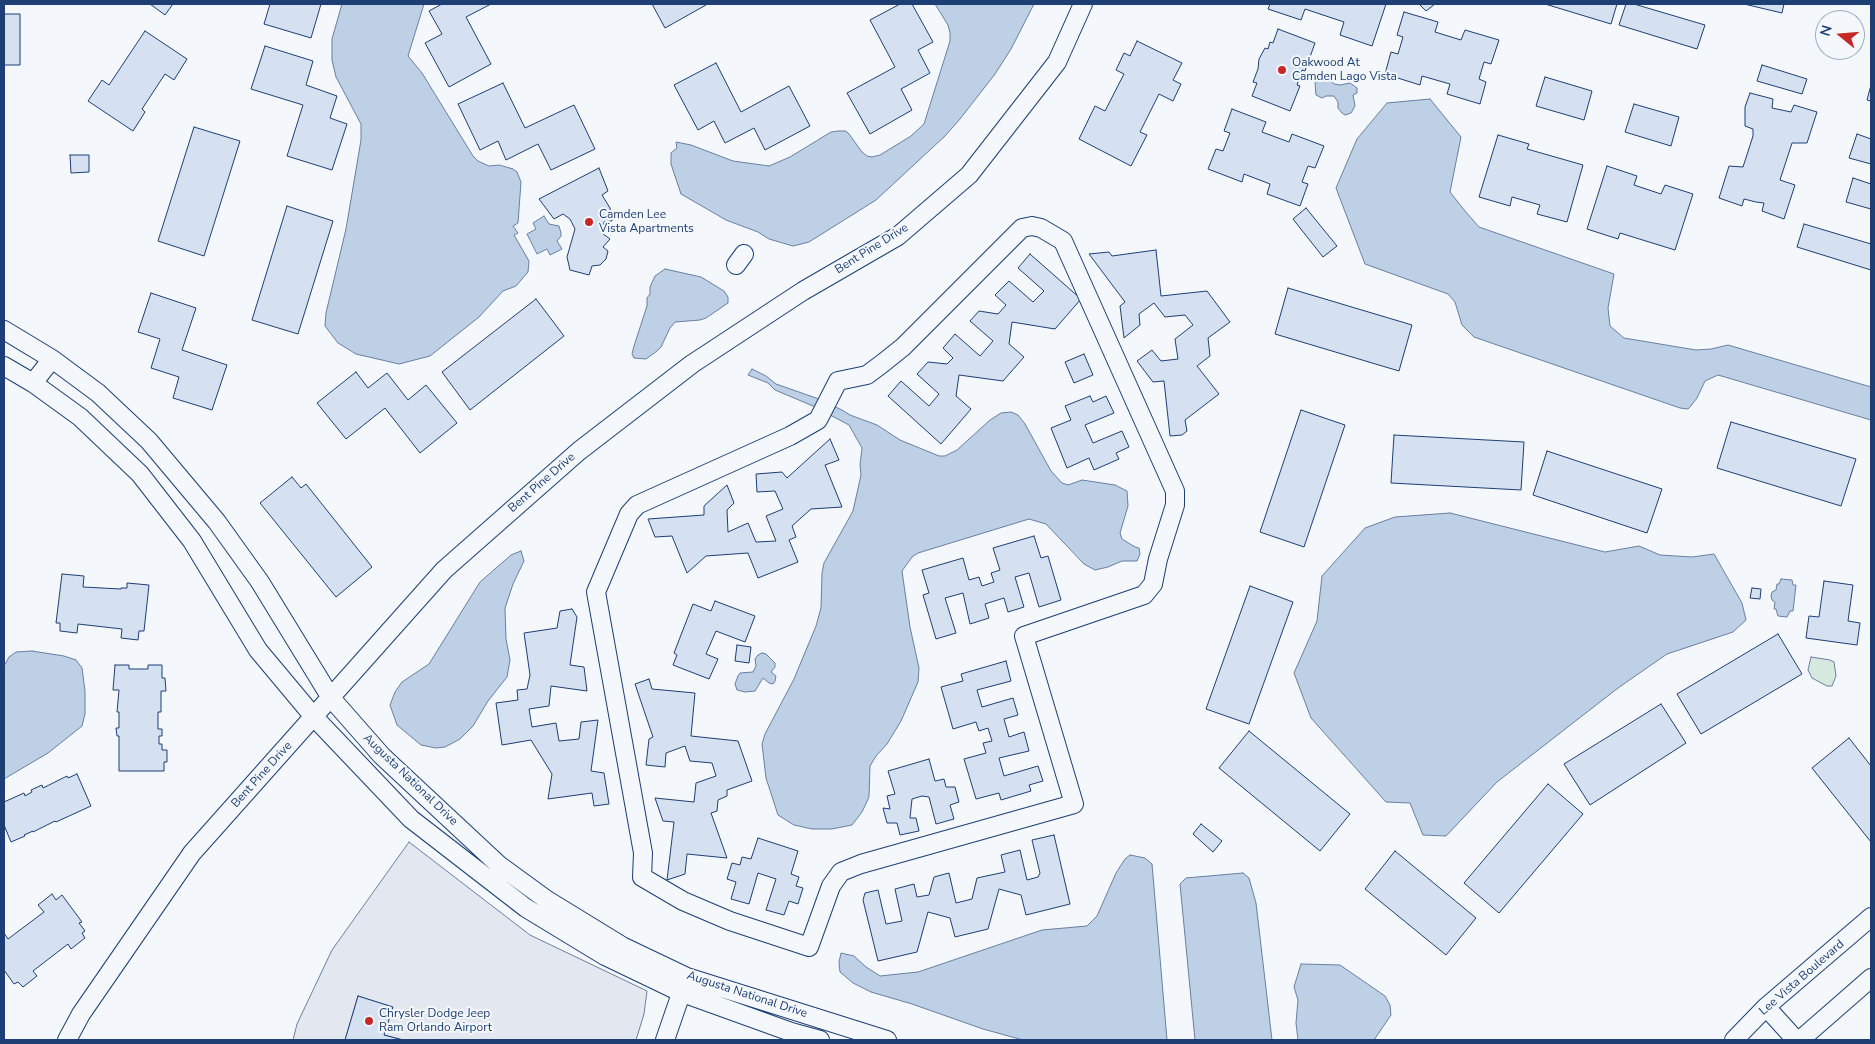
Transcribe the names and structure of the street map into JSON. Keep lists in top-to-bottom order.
{
  "streets": {
    "street": ["Bent Pine Drive", "Augusta National Drive", "Lee Vista Boulevard"]
  },
  "crossings": [
    ["Bent Pine Drive", "Augusta National Drive"]
  ],
  "places": ["Oakwood At Camden Lago Vista", "Camden Lee Vista Apartments", "Chrysler Dodge Jeep Ram Orlando Airport"],
  "north": "left"
}
